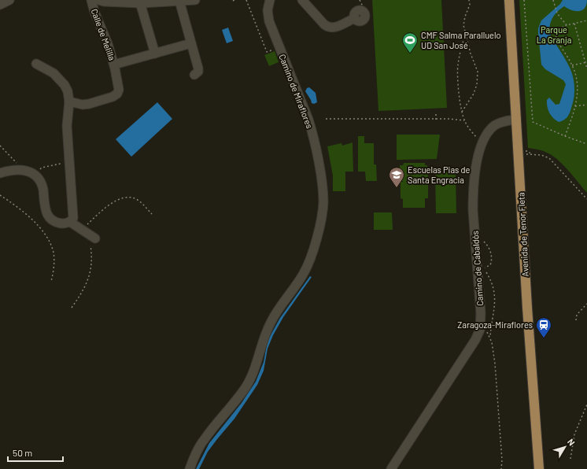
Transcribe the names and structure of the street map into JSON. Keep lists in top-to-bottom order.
{
  "streets": {
    "main road": ["Avenida de Tenor Fleta"],
    "street": ["Calle de Melilla", "Camino de Miraflores", "Camino de Cabaldós"]
  },
  "crossings": [
    ["Avenida de Tenor Fleta", "Camino de Cabaldós"]
  ],
  "parks": ["Parque La Granja"],
  "places": {
    "sports": ["CMF Salma Paralluelo UD San José"],
    "school or university": ["Escuelas Pias de Santa Engracia"],
    "station": ["Zaragoza-Miraflores"]
  },
  "scale_bar": "50 m",
  "north": "top right"
}
